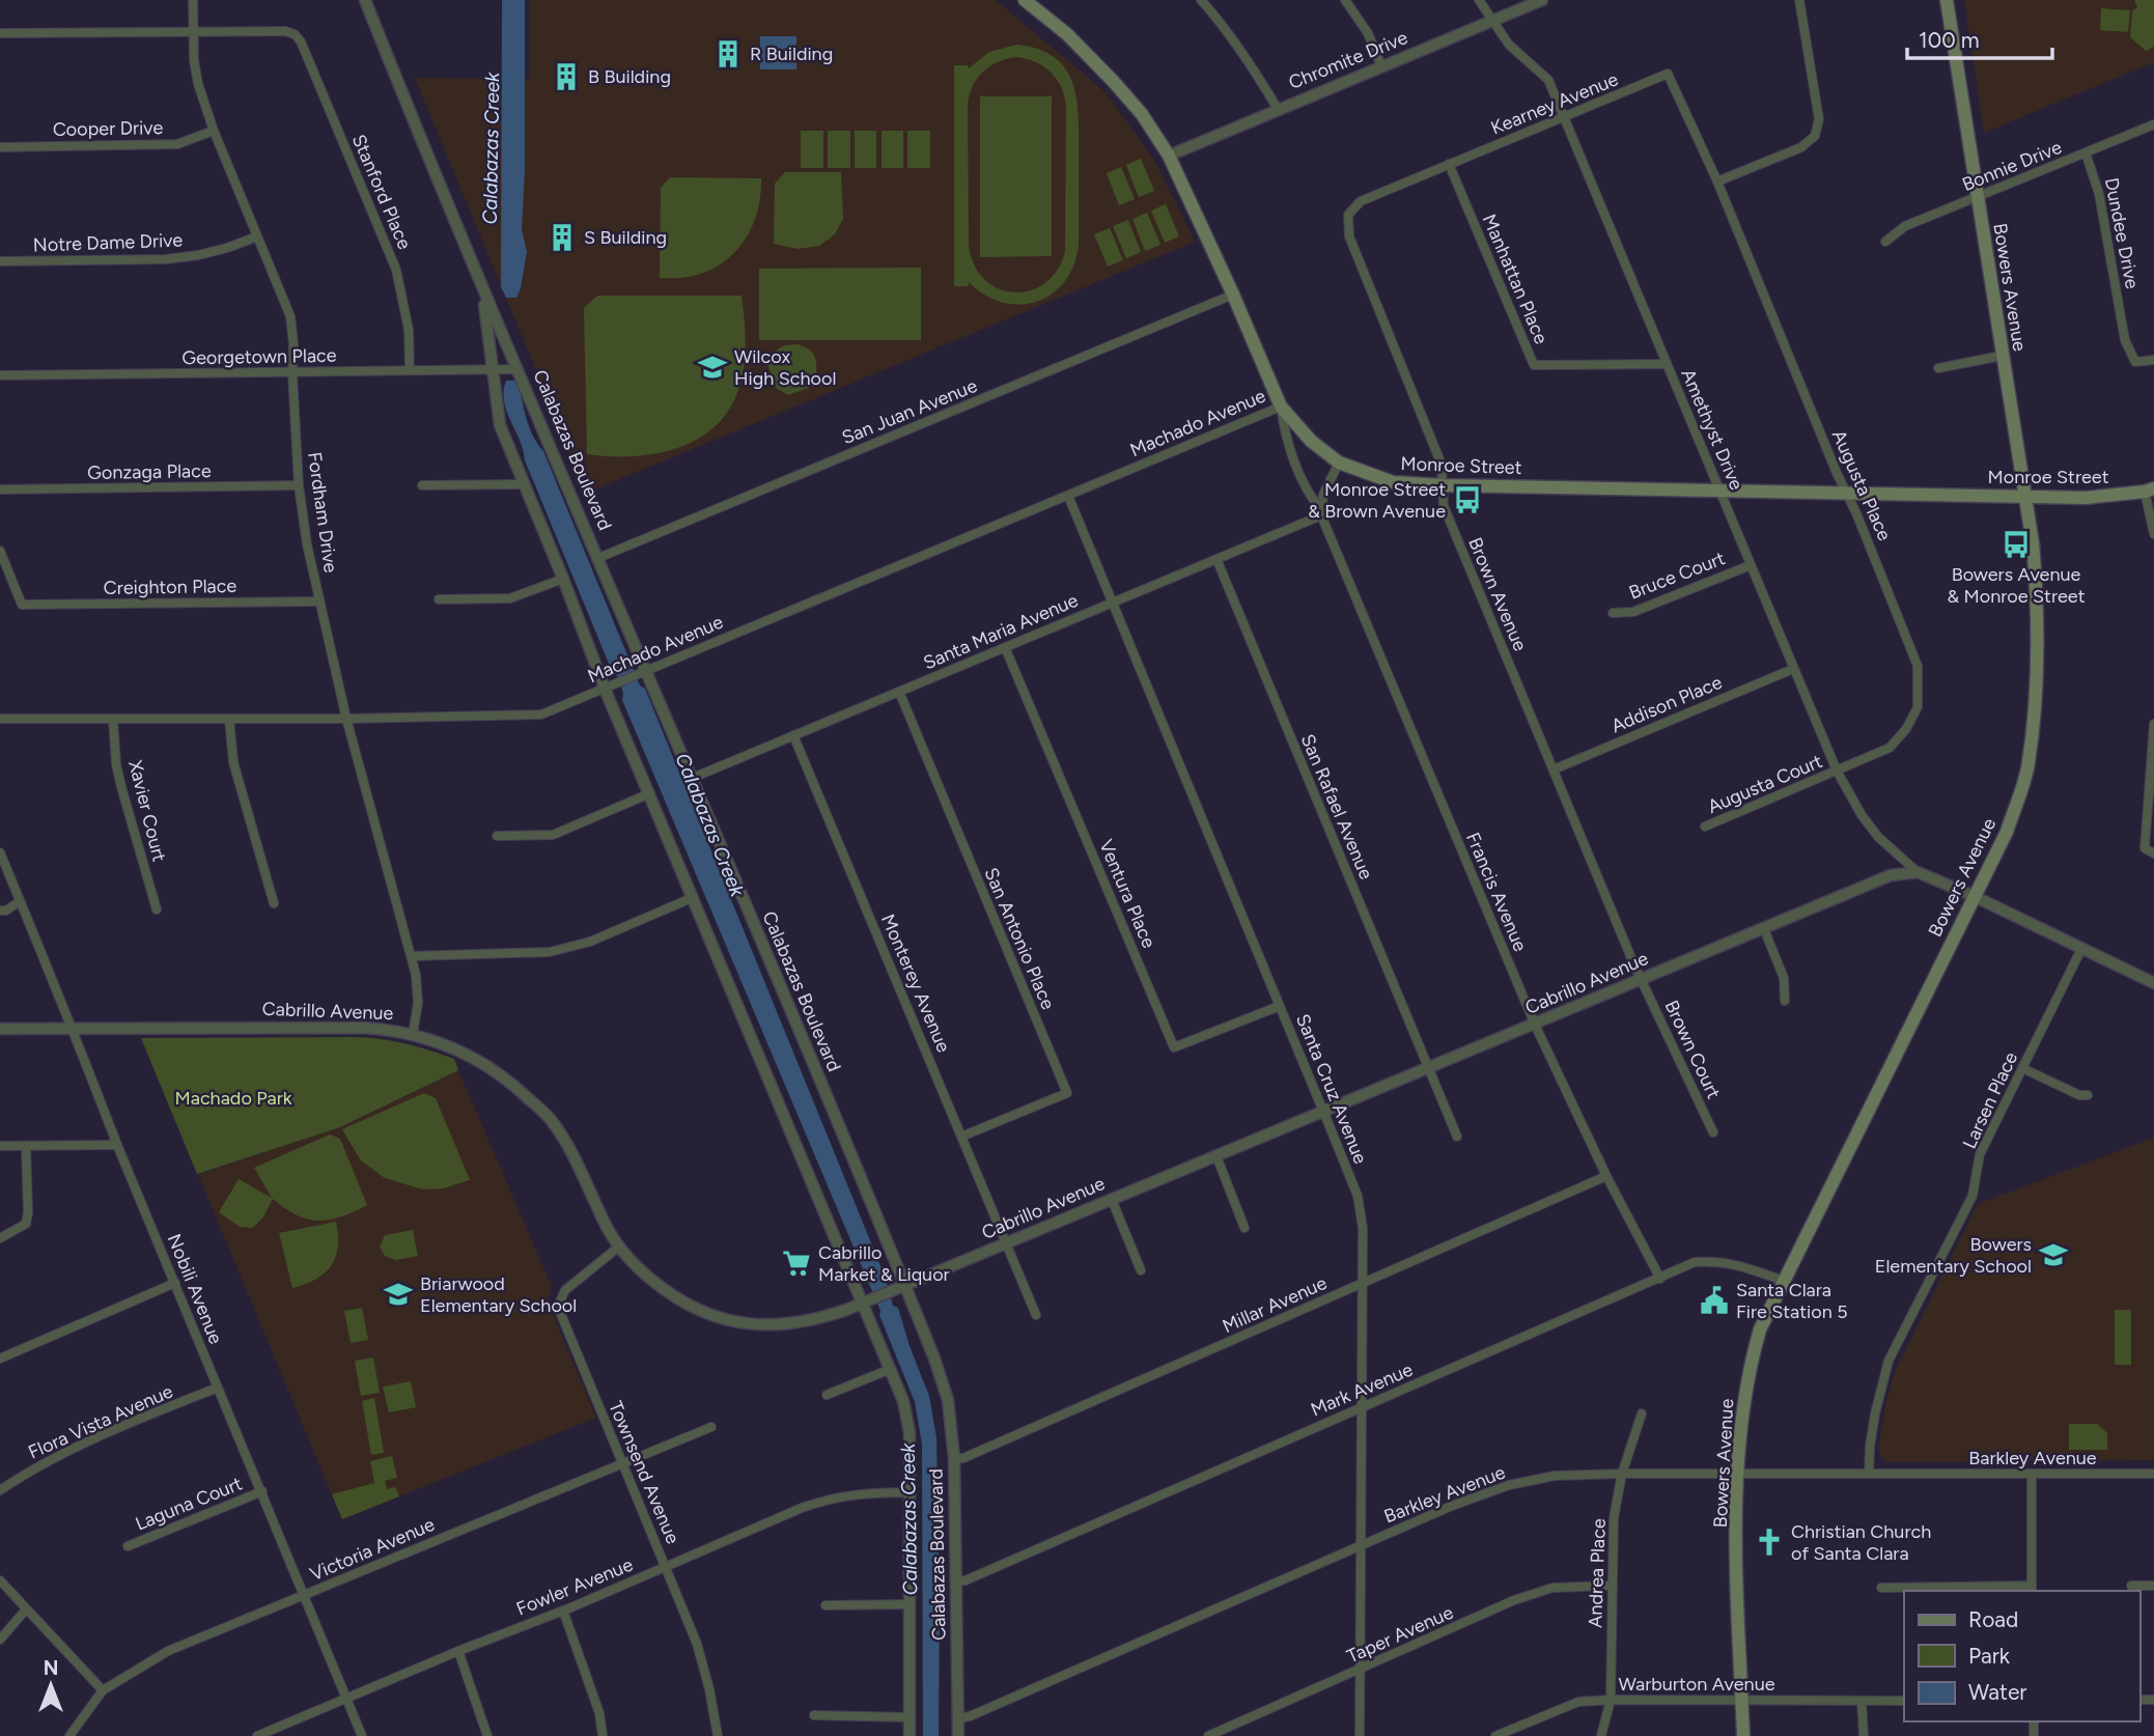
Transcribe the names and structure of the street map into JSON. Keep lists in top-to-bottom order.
{
  "streets": {
    "main road": ["Bowers Avenue", "Monroe Street"],
    "street": [
      "Chromite Drive",
      "Kearney Avenue",
      "Cooper Drive",
      "Bonnie Drive",
      "Stanford Place",
      "Dundee Drive",
      "Notre Dame Drive",
      "Manhattan Place",
      "Georgetown Place",
      "San Juan Avenue",
      "Machado Avenue",
      "Amethyst Drive",
      "Calabazas Boulevard",
      "Gonzaga Place",
      "Augusta Place",
      "Fordham Drive",
      "Bruce Court",
      "Creighton Place",
      "Brown Avenue",
      "Santa Maria Avenue",
      "Addison Place",
      "Augusta Court",
      "San Rafael Avenue",
      "Xavier Court",
      "Francis Avenue",
      "Ventura Place",
      "San Antonio Place",
      "Monterey Avenue",
      "Cabrillo Avenue",
      "Brown Court",
      "Santa Cruz Avenue",
      "Larsen Place",
      "Nobili Avenue",
      "Millar Avenue",
      "Mark Avenue",
      "Flora Vista Avenue",
      "Barkley Avenue",
      "Townsend Avenue",
      "Laguna Court",
      "Victoria Avenue",
      "Andrea Place",
      "Fowler Avenue",
      "Taper Avenue",
      "Warburton Avenue"
    ]
  },
  "crossings": [
    ["Chromite Drive", "Amethyst Drive"],
    ["Chromite Drive", "Monroe Street"],
    ["Kearney Avenue", "Manhattan Place"],
    ["Kearney Avenue", "Amethyst Drive"],
    ["Kearney Avenue", "Augusta Place"],
    ["Kearney Avenue", "Brown Avenue"],
    ["Cooper Drive", "Fordham Drive"],
    ["Bonnie Drive", "Dundee Drive"],
    ["Bonnie Drive", "Bowers Avenue"],
    ["Stanford Place", "Georgetown Place"],
    ["Stanford Place", "Fordham Drive"],
    ["Notre Dame Drive", "Fordham Drive"],
    ["Manhattan Place", "Amethyst Drive"],
    ["Bowers Avenue", "Monroe Street"],
    ["Bowers Avenue", "Mark Avenue"],
    ["Bowers Avenue", "Barkley Avenue"],
    ["Bowers Avenue", "Warburton Avenue"],
    ["Georgetown Place", "Calabazas Boulevard"],
    ["Georgetown Place", "Fordham Drive"],
    ["San Juan Avenue", "Calabazas Boulevard"],
    ["San Juan Avenue", "Monroe Street"],
    ["Machado Avenue", "Calabazas Boulevard"],
    ["Machado Avenue", "Monroe Street"],
    ["Machado Avenue", "Fordham Drive"],
    ["Machado Avenue", "Xavier Court"],
    ["Machado Avenue", "Francis Avenue"],
    ["Machado Avenue", "Santa Cruz Avenue"],
    ["Amethyst Drive", "Monroe Street"],
    ["Amethyst Drive", "Augusta Place"],
    ["Amethyst Drive", "Bruce Court"],
    ["Amethyst Drive", "Addison Place"],
    ["Amethyst Drive", "Augusta Court"],
    ["Amethyst Drive", "Cabrillo Avenue"],
    ["Calabazas Boulevard", "Santa Maria Avenue"],
    ["Calabazas Boulevard", "Cabrillo Avenue"],
    ["Calabazas Boulevard", "Millar Avenue"],
    ["Calabazas Boulevard", "Mark Avenue"],
    ["Calabazas Boulevard", "Barkley Avenue"],
    ["Calabazas Boulevard", "Fowler Avenue"],
    ["Monroe Street", "Augusta Place"],
    ["Monroe Street", "Brown Avenue"],
    ["Monroe Street", "Francis Avenue"],
    ["Gonzaga Place", "Fordham Drive"],
    ["Augusta Place", "Augusta Court"],
    ["Fordham Drive", "Creighton Place"],
    ["Fordham Drive", "Cabrillo Avenue"],
    ["Brown Avenue", "Addison Place"],
    ["Brown Avenue", "Cabrillo Avenue"],
    ["Brown Avenue", "Brown Court"],
    ["Santa Maria Avenue", "San Rafael Avenue"],
    ["Santa Maria Avenue", "Francis Avenue"],
    ["Santa Maria Avenue", "Ventura Place"],
    ["Santa Maria Avenue", "San Antonio Place"],
    ["Santa Maria Avenue", "Monterey Avenue"],
    ["Santa Maria Avenue", "Santa Cruz Avenue"],
    ["San Rafael Avenue", "Cabrillo Avenue"],
    ["Francis Avenue", "Cabrillo Avenue"],
    ["Francis Avenue", "Millar Avenue"],
    ["Francis Avenue", "Mark Avenue"],
    ["Ventura Place", "Santa Cruz Avenue"],
    ["San Antonio Place", "Monterey Avenue"],
    ["Monterey Avenue", "Cabrillo Avenue"],
    ["Cabrillo Avenue", "Brown Court"],
    ["Cabrillo Avenue", "Santa Cruz Avenue"],
    ["Cabrillo Avenue", "Nobili Avenue"],
    ["Cabrillo Avenue", "Townsend Avenue"],
    ["Santa Cruz Avenue", "Millar Avenue"],
    ["Santa Cruz Avenue", "Mark Avenue"],
    ["Santa Cruz Avenue", "Barkley Avenue"],
    ["Santa Cruz Avenue", "Taper Avenue"],
    ["Larsen Place", "Barkley Avenue"],
    ["Nobili Avenue", "Flora Vista Avenue"],
    ["Nobili Avenue", "Laguna Court"],
    ["Nobili Avenue", "Victoria Avenue"],
    ["Nobili Avenue", "Fowler Avenue"],
    ["Barkley Avenue", "Andrea Place"],
    ["Townsend Avenue", "Victoria Avenue"],
    ["Townsend Avenue", "Fowler Avenue"],
    ["Andrea Place", "Taper Avenue"],
    ["Andrea Place", "Warburton Avenue"]
  ],
  "water": ["Calabazas Creek"],
  "parks": ["Machado Park"],
  "places": {
    "building": ["R Building", "B Building", "S Building"],
    "school or university": ["Wilcox High School", "Bowers Elementary School", "Briarwood Elementary School"],
    "bus stop": ["Monroe Street & Brown Avenue", "Bowers Avenue & Monroe Street"],
    "supermarket": ["Cabrillo Market & Liquor"],
    "public building": ["Santa Clara Fire Station 5"],
    "church": ["Christian Church of Santa Clara"]
  },
  "legend": ["Road", "Park", "Water"],
  "scale_bar": "100 m",
  "north": "top"
}
